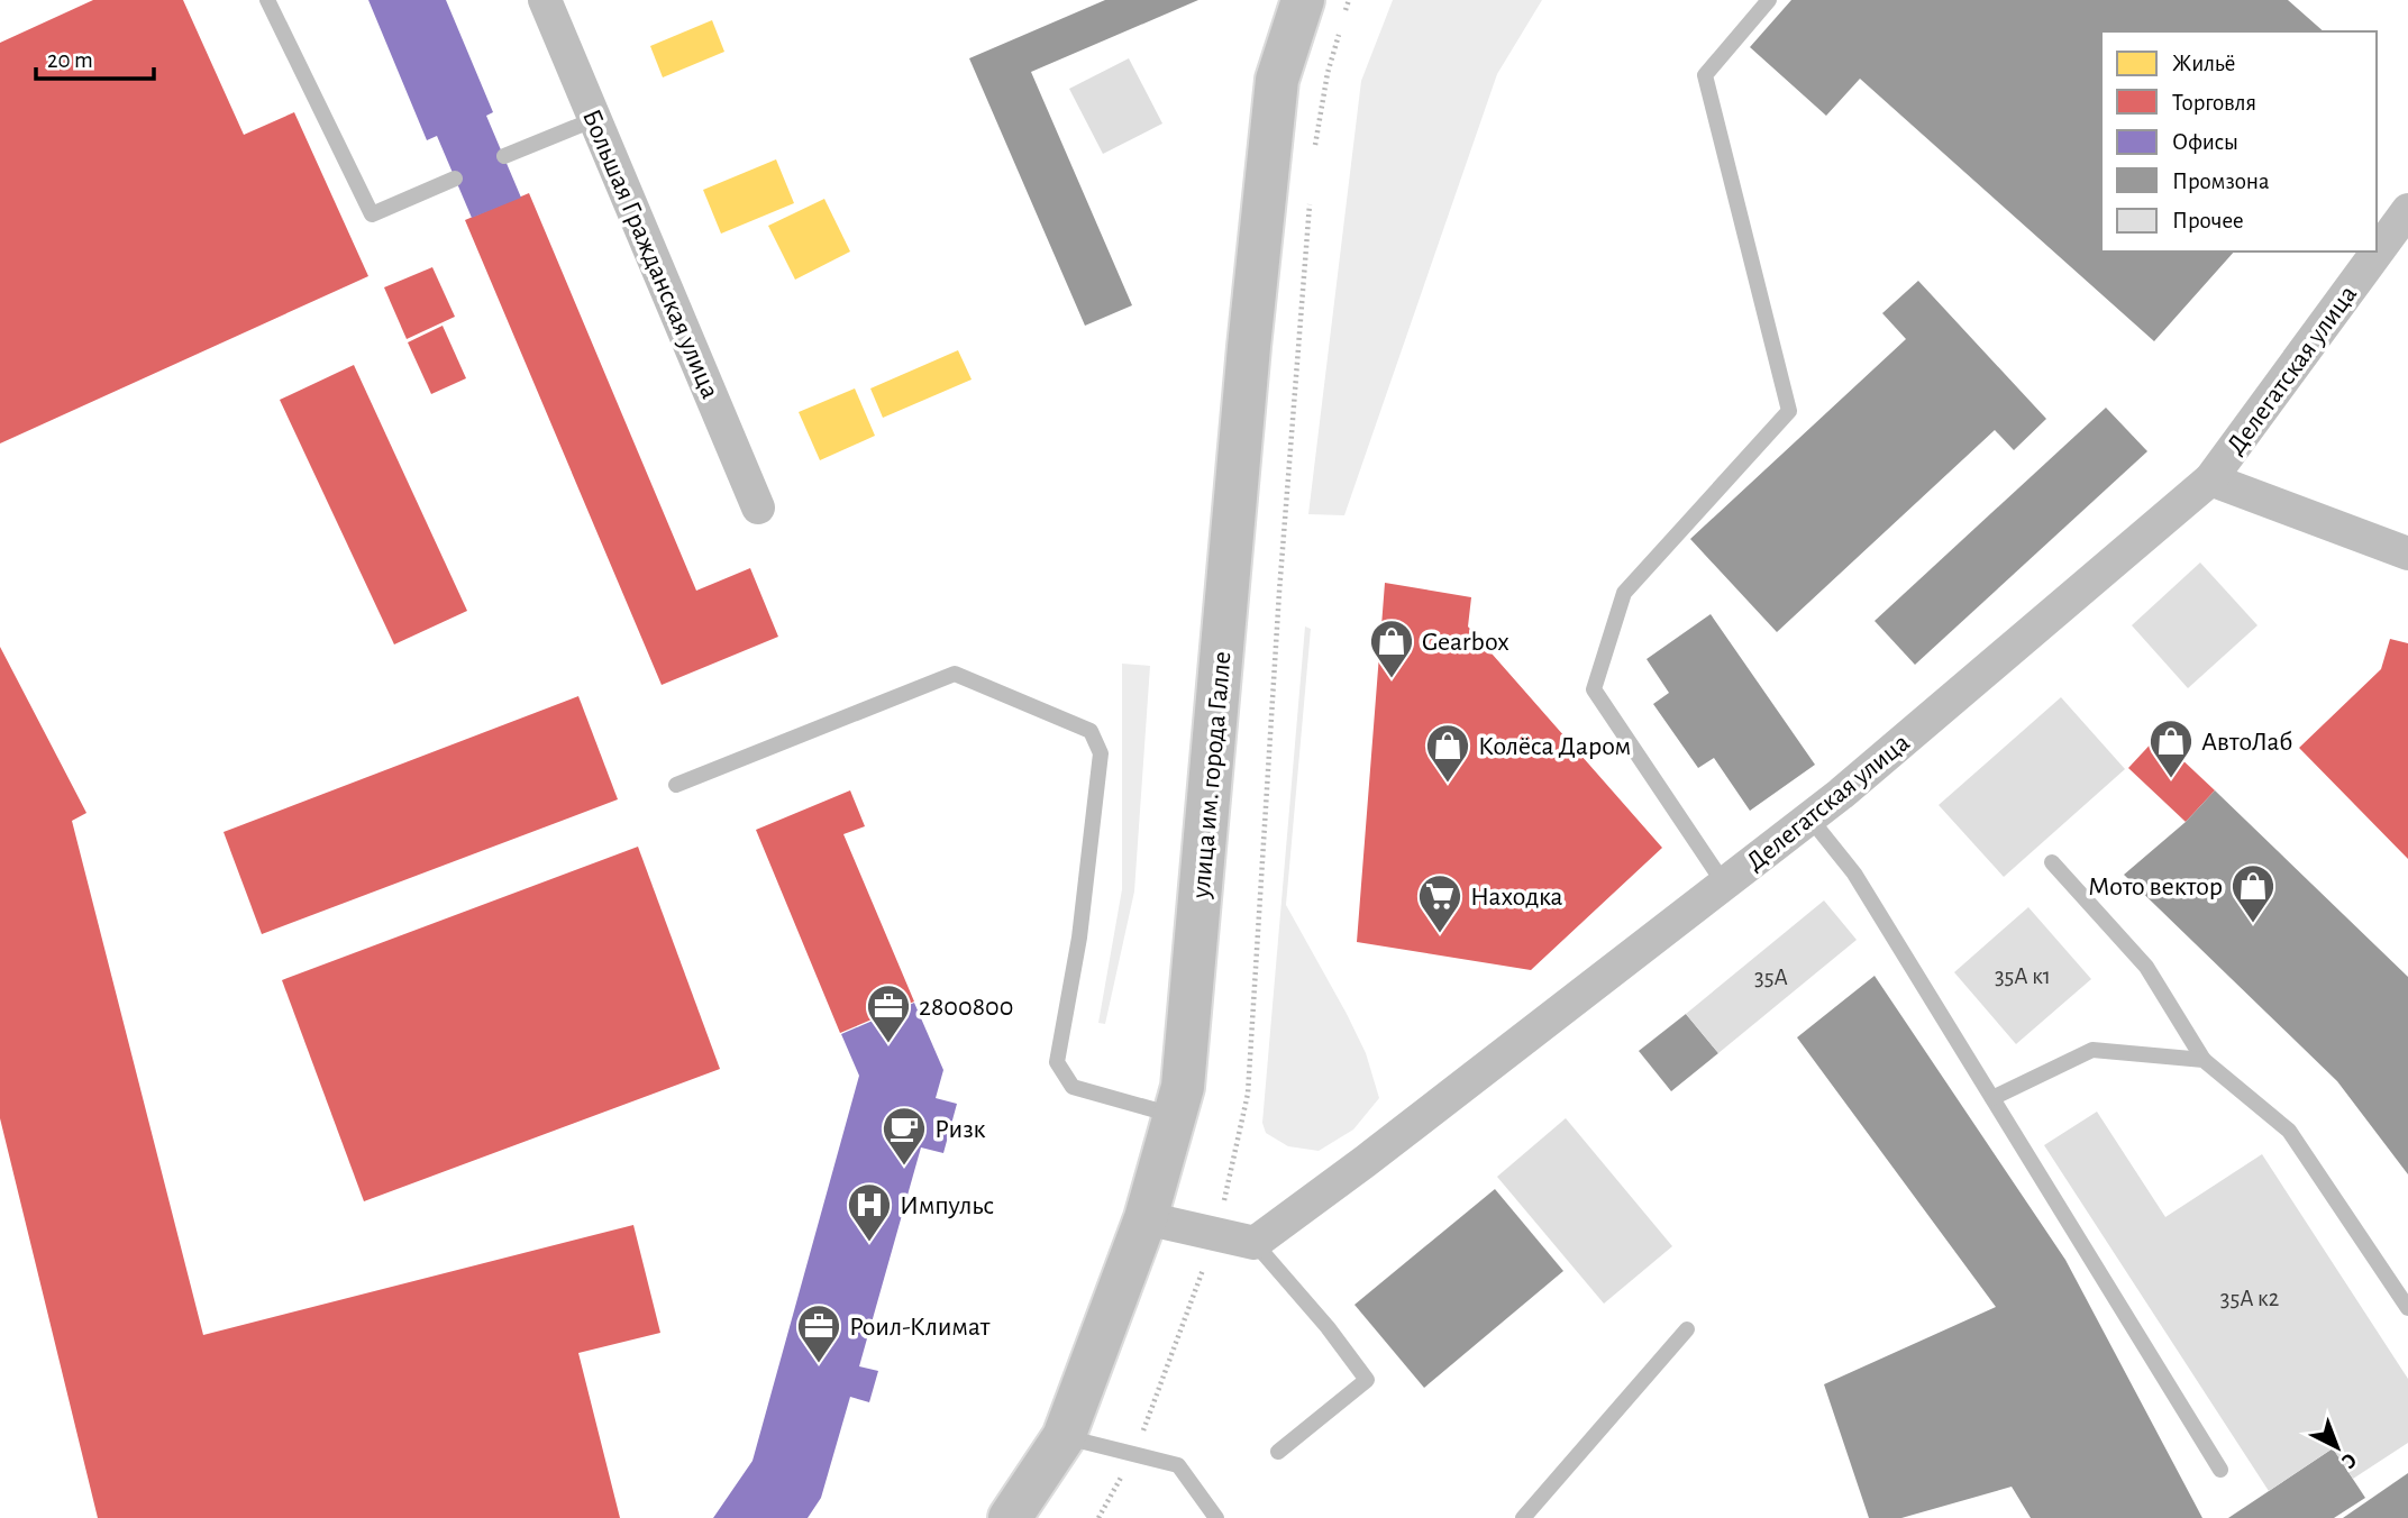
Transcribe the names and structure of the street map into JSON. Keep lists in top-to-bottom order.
{
  "streets": {
    "main road": ["улица им. города Галле"],
    "street": ["Большая Гражданская улица", "Делегатская улица"]
  },
  "places": {
    "shop": [
      "Gearbox",
      "АвтоЛаб",
      "Колёса Даром",
      "Мото вектор"
    ],
    "supermarket": ["Находка"],
    "office": ["2800800", "Роил-Климат"],
    "cafe": ["Ризк"],
    "hospital": ["Импульс"]
  },
  "house_numbers": ["35А к1", "35А", "35А к2"],
  "legend": [
    "Жильё",
    "Торговля",
    "Офисы",
    "Промзона",
    "Прочее"
  ],
  "scale_bar": "20 m",
  "north": "bottom right"
}
